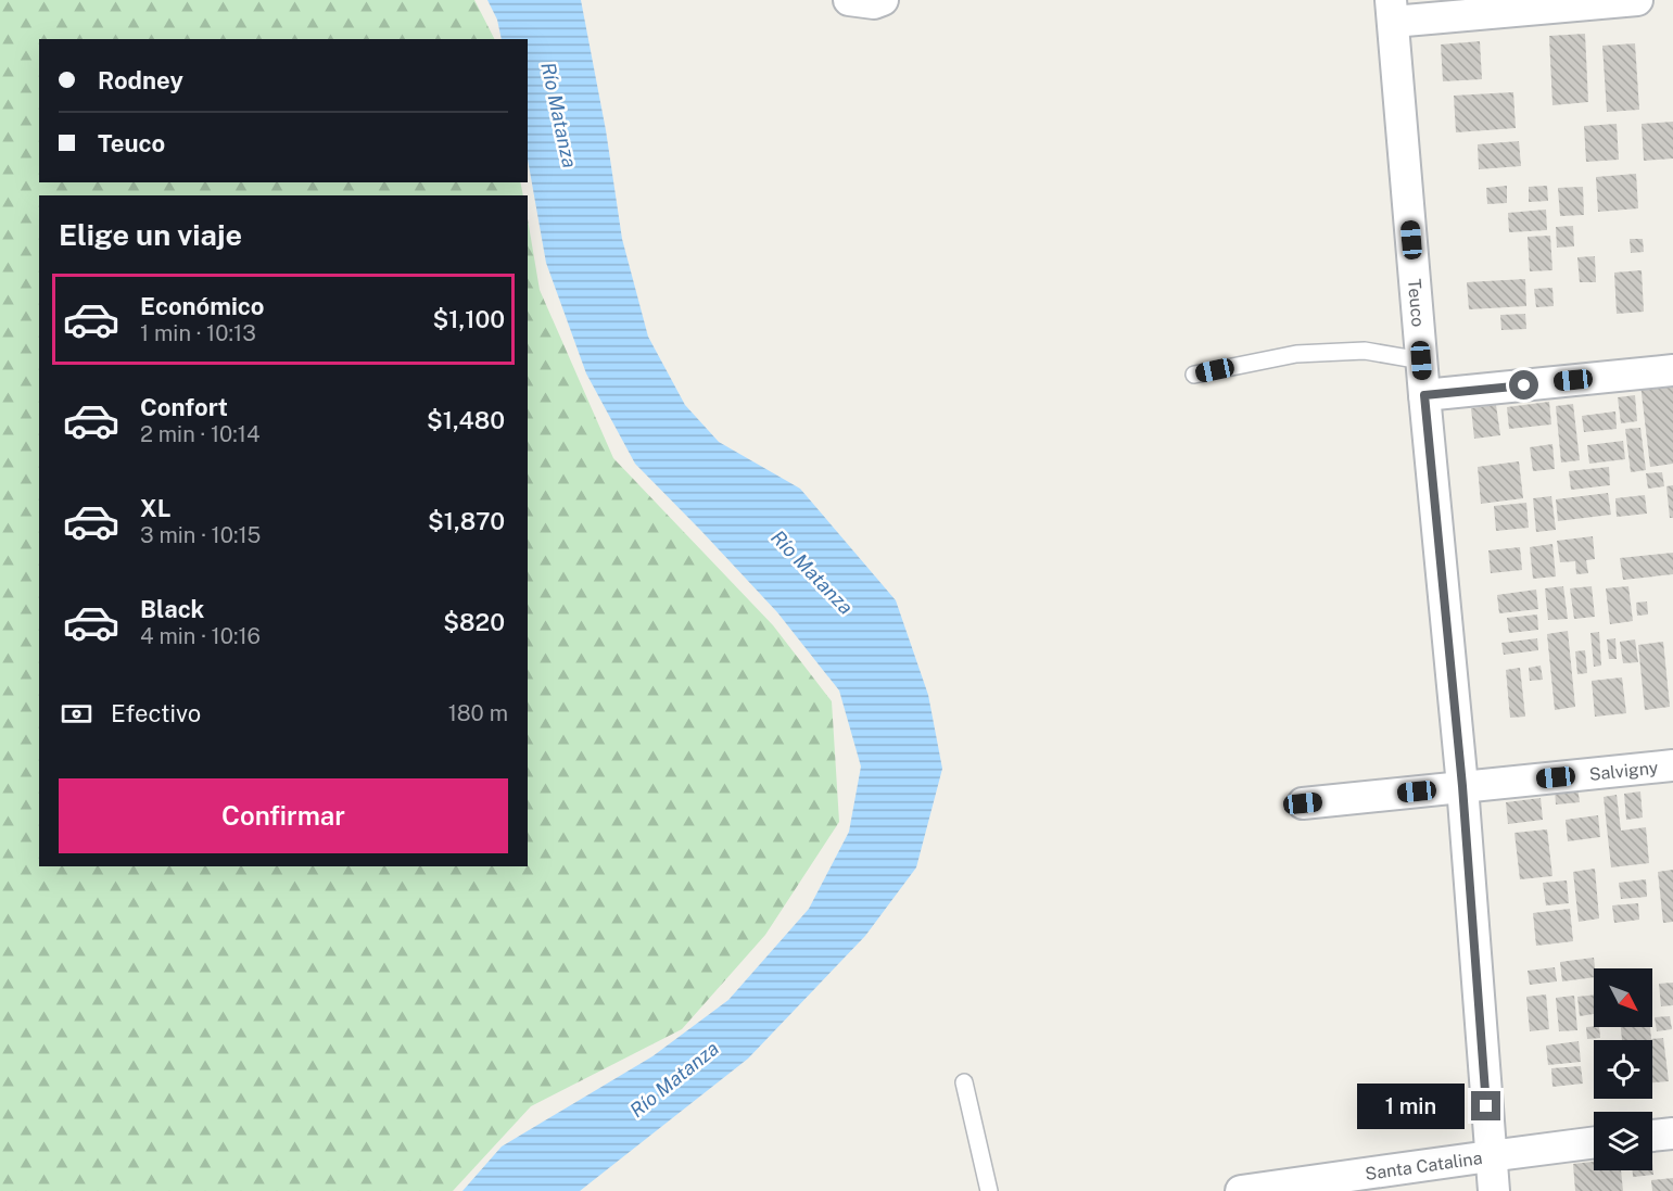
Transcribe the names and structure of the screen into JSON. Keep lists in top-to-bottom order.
{
  "streets": {
    "street": ["Teuco", "Salvigny", "Santa Catalina"]
  },
  "crossings": [
    ["Teuco", "Salvigny"],
    ["Teuco", "Santa Catalina"]
  ],
  "water": ["Río Matanza"],
  "north": "bottom right",
  "page": {
    "banner": ["Rodney", "Teuco"],
    "heading": "Elige un viaje",
    "list": [
      {
        "name": "Económico",
        "note": "1 min · 10:13",
        "value": "$1,100"
      },
      {
        "name": "Confort",
        "note": "2 min · 10:14",
        "value": "$1,480"
      },
      {
        "name": "XL",
        "note": "3 min · 10:15",
        "value": "$1,870"
      },
      {
        "name": "Black",
        "note": "4 min · 10:16",
        "value": "$820"
      }
    ],
    "pay": ["Efectivo", "180 m"],
    "buttons": "Confirmar",
    "bubble": "1 min"
  }
}
